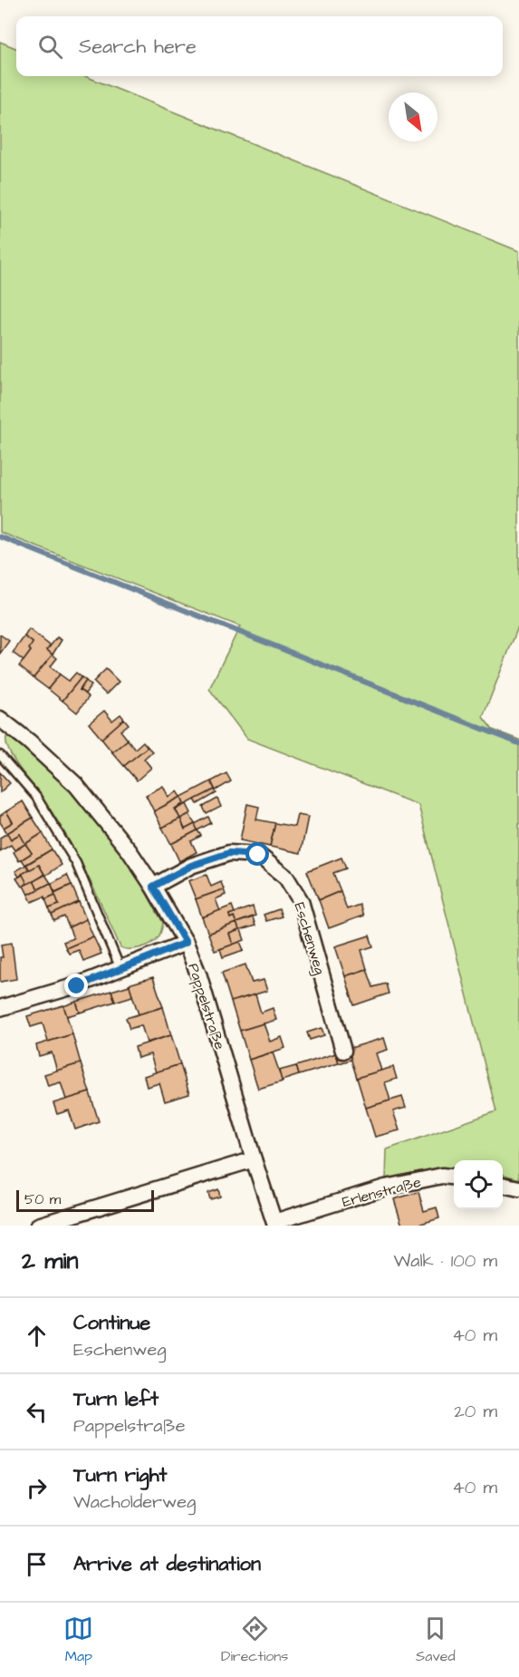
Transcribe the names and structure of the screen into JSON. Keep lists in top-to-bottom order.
{
  "streets": {
    "street": ["Eschenweg", "Pappelstraße", "Erlenstraße"]
  },
  "crossings": [
    ["Eschenweg", "Pappelstraße"],
    ["Pappelstraße", "Erlenstraße"]
  ],
  "scale_bar": "50 m",
  "north": "bottom right",
  "page": {
    "search": "Search here",
    "scale": "50 m",
    "heading": ["2 min", "Walk · 100 m"],
    "list": [
      ["Continue", "Eschenweg", "40 m"],
      ["Turn left", "Pappelstraße", "20 m"],
      ["Turn right", "Wacholderweg", "40 m"],
      "Arrive at destination"
    ],
    "nav": ["Map", "Directions", "Saved"]
  }
}
